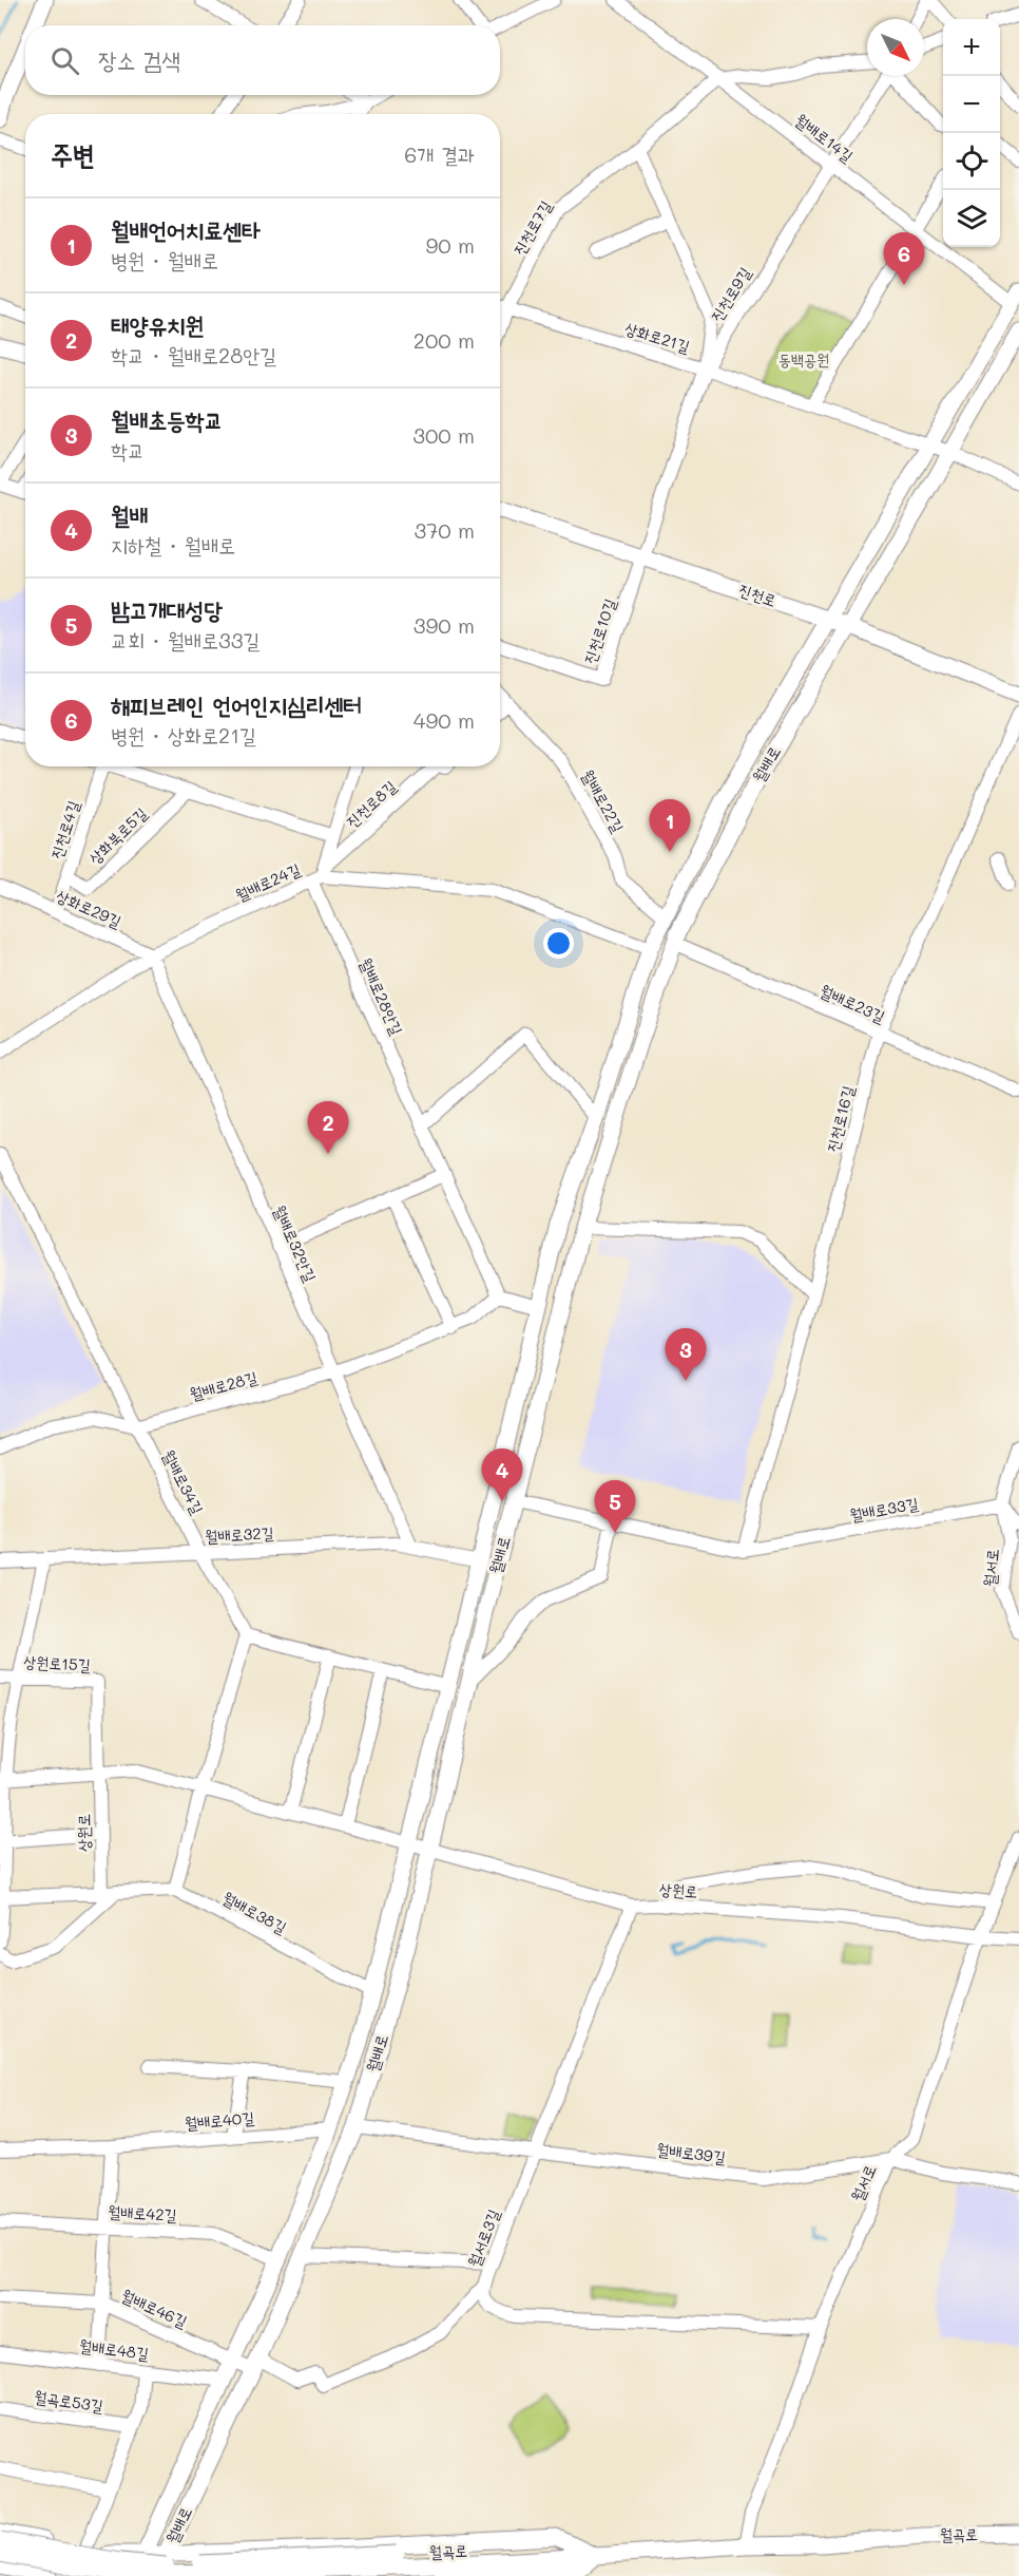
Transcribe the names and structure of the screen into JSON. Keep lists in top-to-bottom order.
{
  "streets": {
    "main road": ["진천로", "월배로", "월곡로"],
    "street": [
      "월배로14길",
      "진천로7길",
      "진천로9길",
      "상화로21길",
      "진천로10길",
      "월배로22길",
      "진천로8길",
      "진천로4길",
      "상화북로5길",
      "월배로24길",
      "상화로29길",
      "월배로28안길",
      "월배로23길",
      "진천로16길",
      "월배로32안길",
      "월배로28길",
      "월배로34길",
      "월배로33길",
      "월배로32길",
      "월서로",
      "상원로15길",
      "상원로",
      "월배로38길",
      "월배로40길",
      "월배로39길",
      "월배로42길",
      "월서로3길",
      "월배로46길",
      "월배로48길",
      "월곡로53길"
    ]
  },
  "crossings": [
    ["월배로14길", "진천로7길"],
    ["월배로14길", "진천로9길"],
    ["월배로14길", "월배로"],
    ["진천로7길", "상화로21길"],
    ["진천로9길", "상화로21길"],
    ["진천로9길", "진천로"],
    ["진천로9길", "진천로10길"],
    ["상화로21길", "월배로"],
    ["진천로", "진천로10길"],
    ["진천로", "월배로"],
    ["월배로", "월배로22길"],
    ["월배로", "월배로24길"],
    ["월배로", "월배로23길"],
    ["월배로", "월배로32길"],
    ["월배로", "상원로"],
    ["월배로", "월배로38길"],
    ["월배로", "월배로40길"],
    ["월배로", "월배로39길"],
    ["월배로", "월배로42길"],
    ["월배로", "월배로46길"],
    ["월배로", "월배로48길"],
    ["진천로8길", "월배로24길"],
    ["진천로8길", "월배로28안길"],
    ["진천로4길", "상화북로5길"],
    ["진천로4길", "상화로29길"],
    ["월배로24길", "상화로29길"],
    ["월배로24길", "월배로28안길"],
    ["월배로24길", "월배로32안길"],
    ["상화로29길", "월배로32안길"],
    ["월배로28안길", "월배로28길"],
    ["월배로23길", "진천로16길"],
    ["진천로16길", "월배로33길"],
    ["월배로32안길", "월배로28길"],
    ["월배로32안길", "월배로32길"],
    ["월배로28길", "월배로34길"],
    ["월배로34길", "월배로32길"],
    ["월배로33길", "월서로"],
    ["월서로", "상원로"],
    ["월서로", "월배로39길"],
    ["월서로", "월서로3길"],
    ["월서로", "월곡로"],
    ["상원로15길", "상원로"],
    ["상원로", "월배로38길"],
    ["상원로", "월서로3길"],
    ["월배로39길", "월서로3길"],
    ["월서로3길", "월배로46길"]
  ],
  "parks": ["동백공원"],
  "north": "bottom right",
  "page": {
    "map_buttons": ["+", "−"],
    "search": "장소 검색",
    "heading": ["주변", "6개 결과"],
    "list": [
      {
        "mark": "1",
        "name": "월배언어치료센타",
        "note": "병원 · 월배로",
        "value": "90 m"
      },
      {
        "mark": "2",
        "name": "태양유치원",
        "note": "학교 · 월배로28안길",
        "value": "200 m"
      },
      {
        "mark": "3",
        "name": "월배초등학교",
        "note": "학교",
        "value": "300 m"
      },
      {
        "mark": "4",
        "name": "월배",
        "note": "지하철 · 월배로",
        "value": "370 m"
      },
      {
        "mark": "5",
        "name": "밤고개대성당",
        "note": "교회 · 월배로33길",
        "value": "390 m"
      },
      {
        "mark": "6",
        "name": "해피브레인 언어인지심리센터",
        "note": "병원 · 상화로21길",
        "value": "490 m"
      }
    ],
    "pins": [
      "6",
      "1",
      "2",
      "3",
      "4",
      "5"
    ]
  }
}
